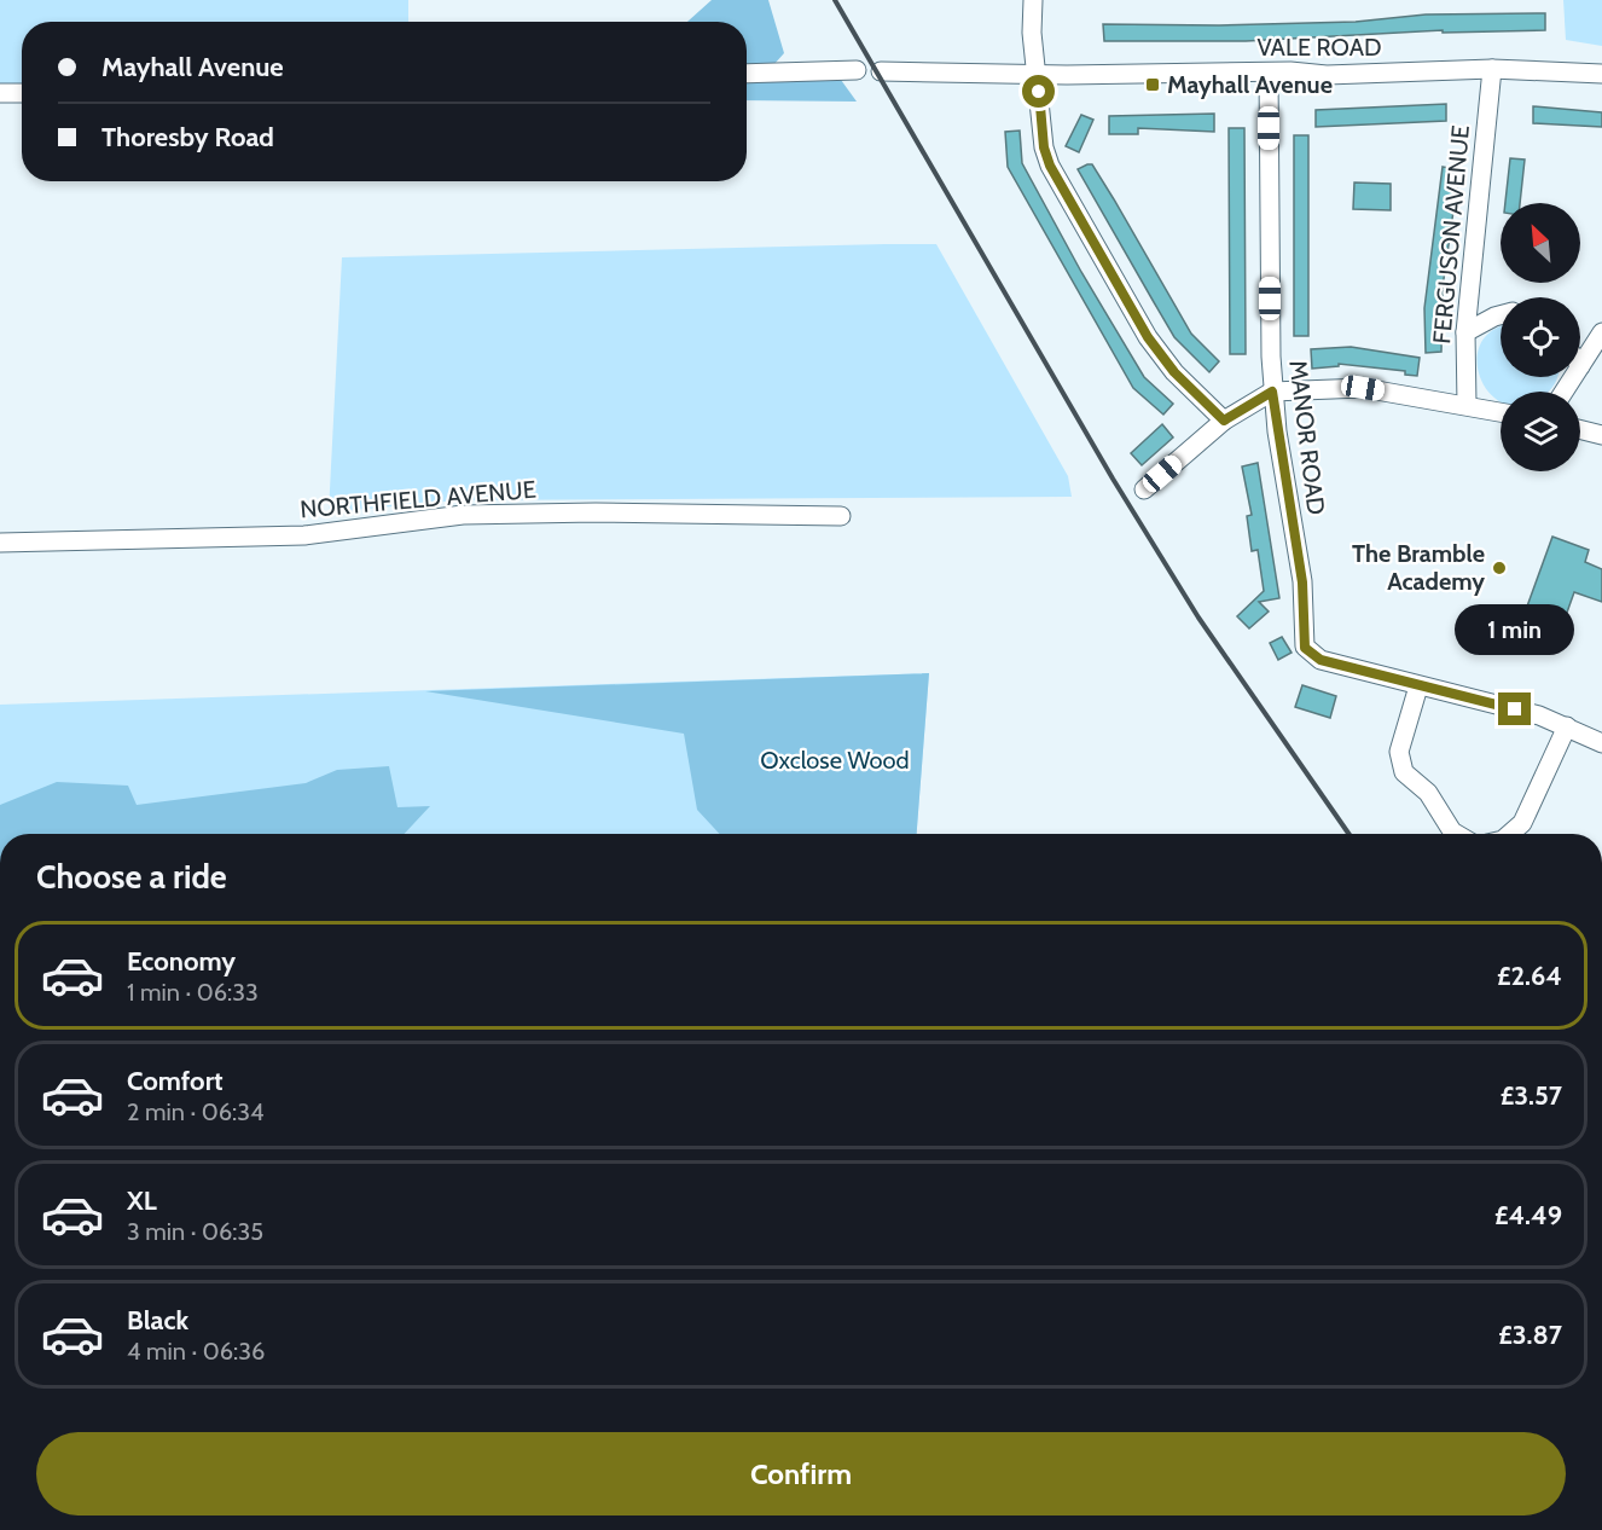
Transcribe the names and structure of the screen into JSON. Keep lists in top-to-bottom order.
{
  "streets": {
    "street": [
      "VALE ROAD",
      "FERGUSON AVENUE",
      "MANOR ROAD",
      "NORTHFIELD AVENUE"
    ]
  },
  "crossings": [
    ["VALE ROAD", "FERGUSON AVENUE"],
    ["VALE ROAD", "MANOR ROAD"]
  ],
  "parks": ["Oxclose Wood"],
  "places": {
    "transit": ["Mayhall Avenue"],
    "other": ["The Bramble Academy"]
  },
  "north": "top left",
  "page": {
    "banner": ["Mayhall Avenue", "Thoresby Road"],
    "bubble": "1 min",
    "heading": "Choose a ride",
    "list": [
      {
        "name": "Economy",
        "note": "1 min · 06:33",
        "value": "£2.64"
      },
      {
        "name": "Comfort",
        "note": "2 min · 06:34",
        "value": "£3.57"
      },
      {
        "name": "XL",
        "note": "3 min · 06:35",
        "value": "£4.49"
      },
      {
        "name": "Black",
        "note": "4 min · 06:36",
        "value": "£3.87"
      }
    ],
    "buttons": "Confirm"
  }
}
